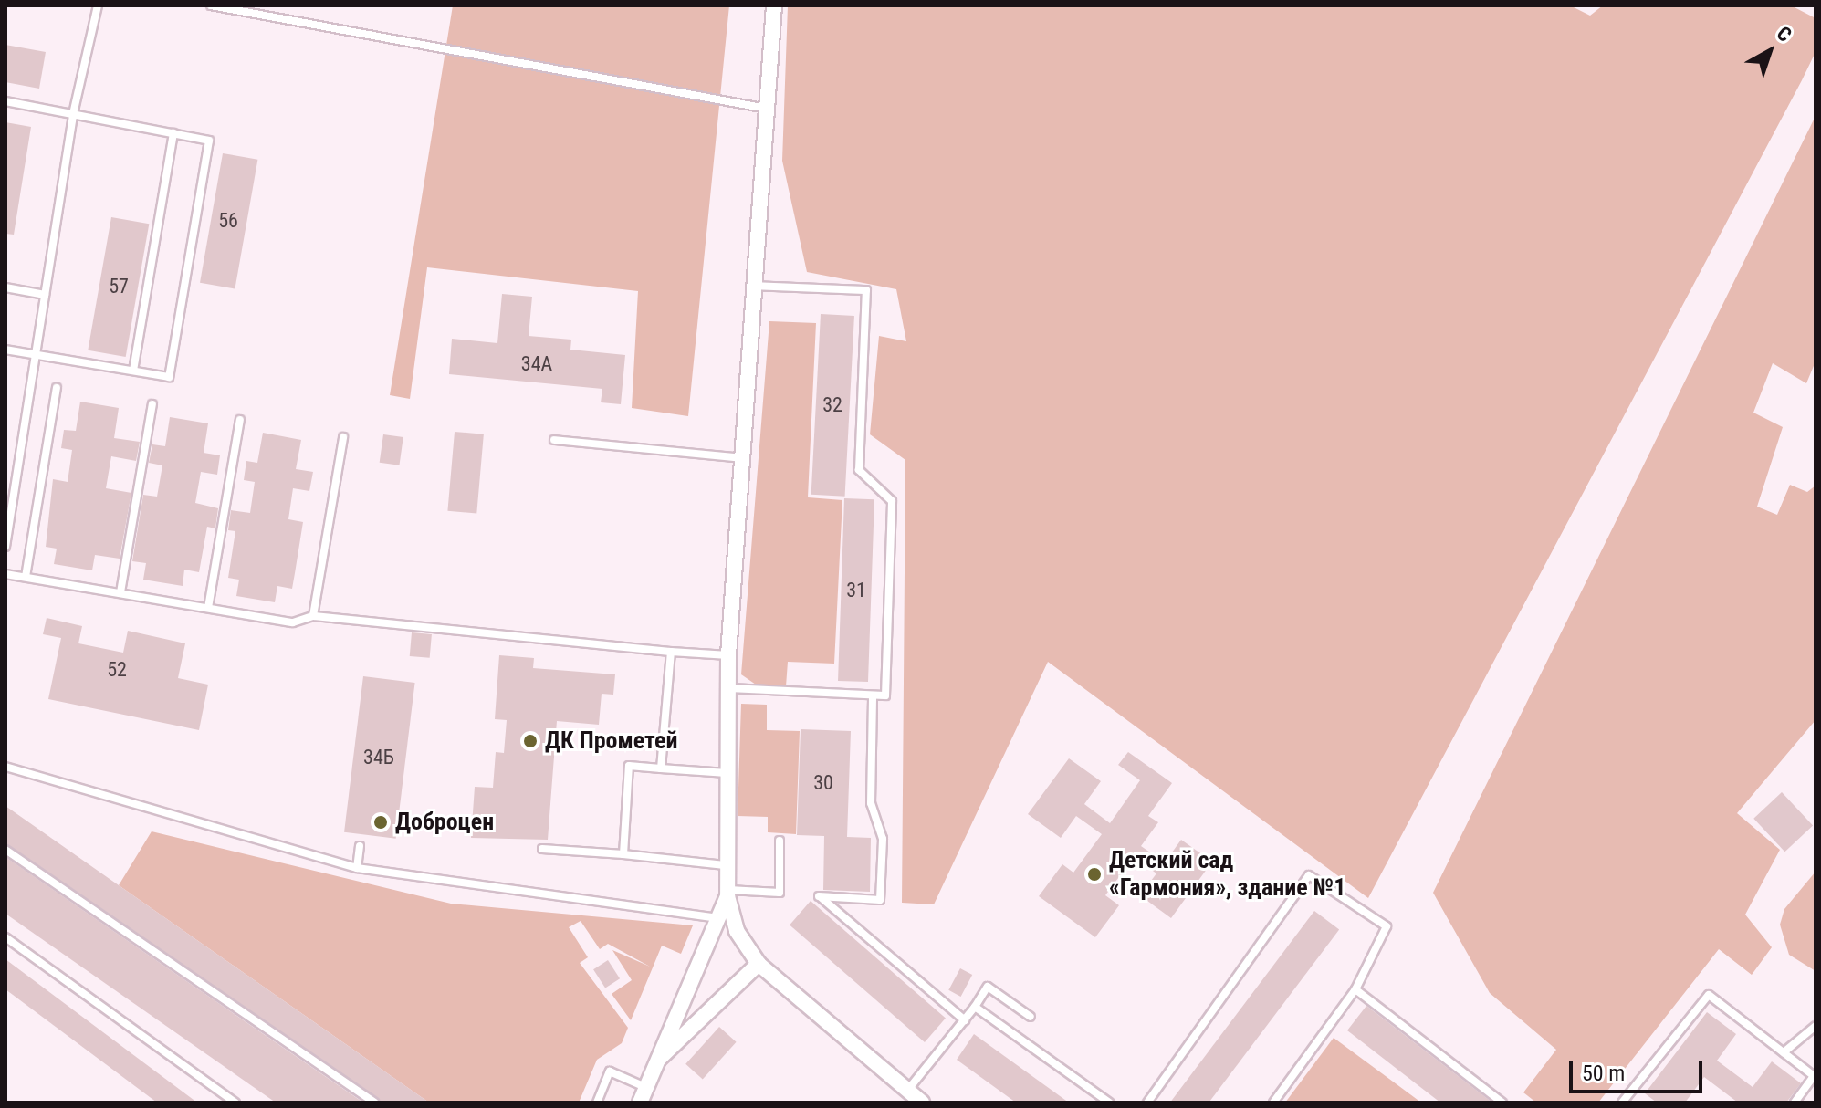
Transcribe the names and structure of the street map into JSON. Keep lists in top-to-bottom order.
{
  "places": ["ДК Прометей", "Доброцен", "Детский сад «Гармония», здание №1"],
  "house_numbers": [
    "56",
    "57",
    "34А",
    "32",
    "31",
    "52",
    "34Б",
    "30"
  ],
  "scale_bar": "50 m",
  "north": "top right"
}
